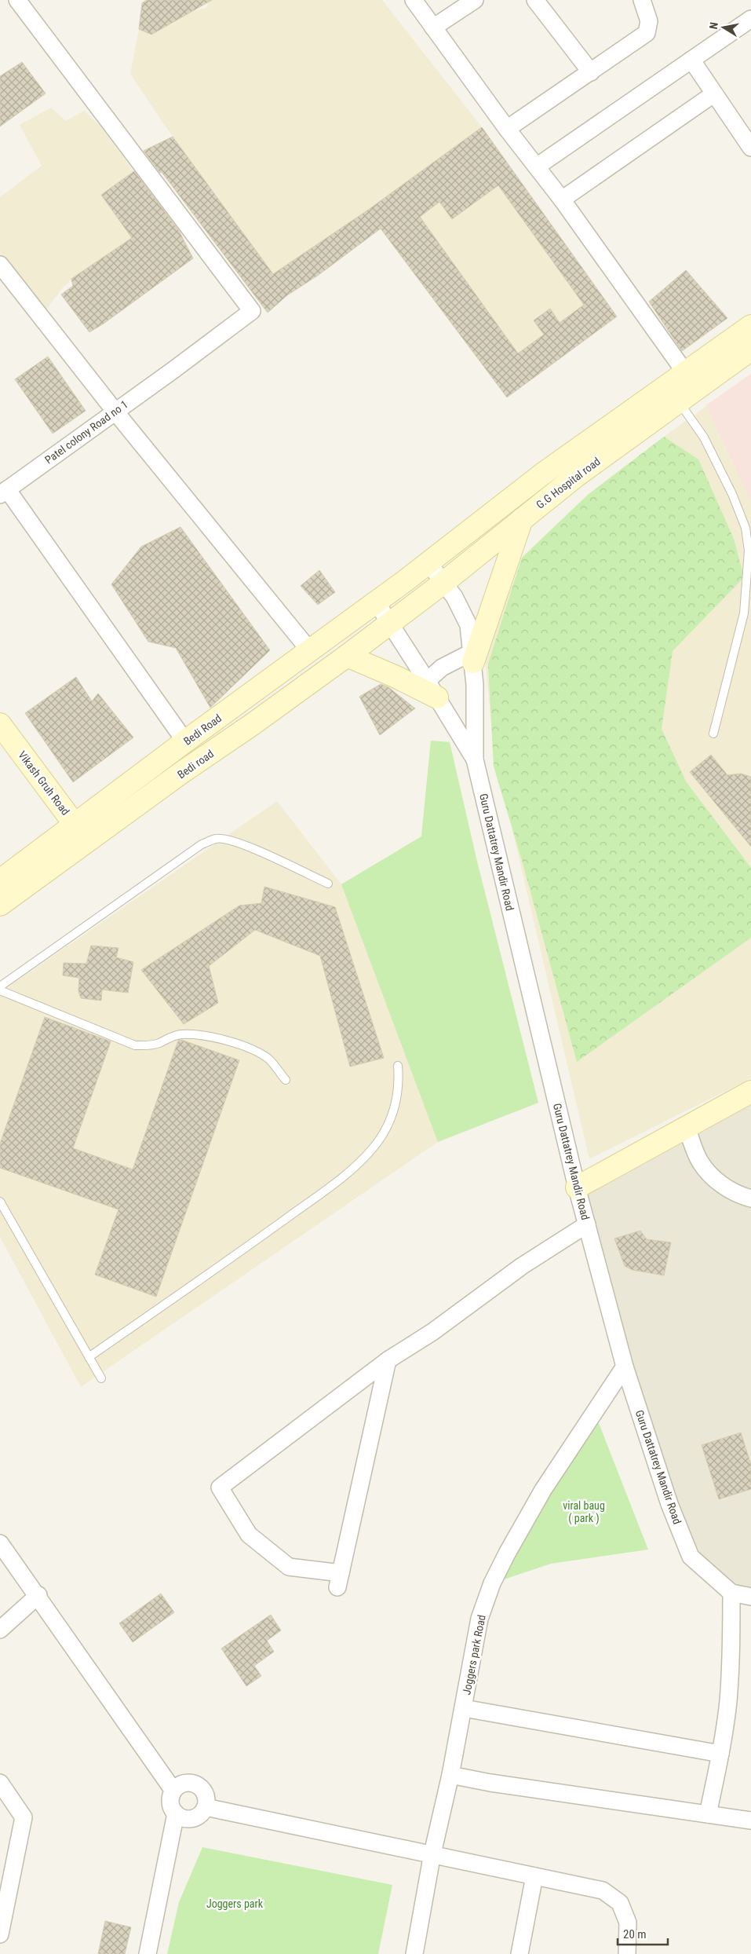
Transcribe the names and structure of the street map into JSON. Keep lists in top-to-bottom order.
{
  "streets": {
    "main road": [
      "G.G Hospital road",
      "Bedi Road",
      "Bedi road",
      "Vikash Gruh Road"
    ],
    "street": ["Patel colony Road no 1", "Guru Dattatrey Mandir Road", "Joggers park Road"]
  },
  "crossings": [
    ["G.G Hospital road", "Bedi Road"],
    ["G.G Hospital road", "Bedi road"],
    ["G.G Hospital road", "Guru Dattatrey Mandir Road"],
    ["Bedi Road", "Vikash Gruh Road"],
    ["Bedi Road", "Guru Dattatrey Mandir Road"],
    ["Bedi road", "Vikash Gruh Road"],
    ["Bedi road", "Guru Dattatrey Mandir Road"],
    ["Guru Dattatrey Mandir Road", "Joggers park Road"]
  ],
  "parks": ["viral baug ( park )", "Joggers park"],
  "scale_bar": "20 m",
  "north": "left"
}
